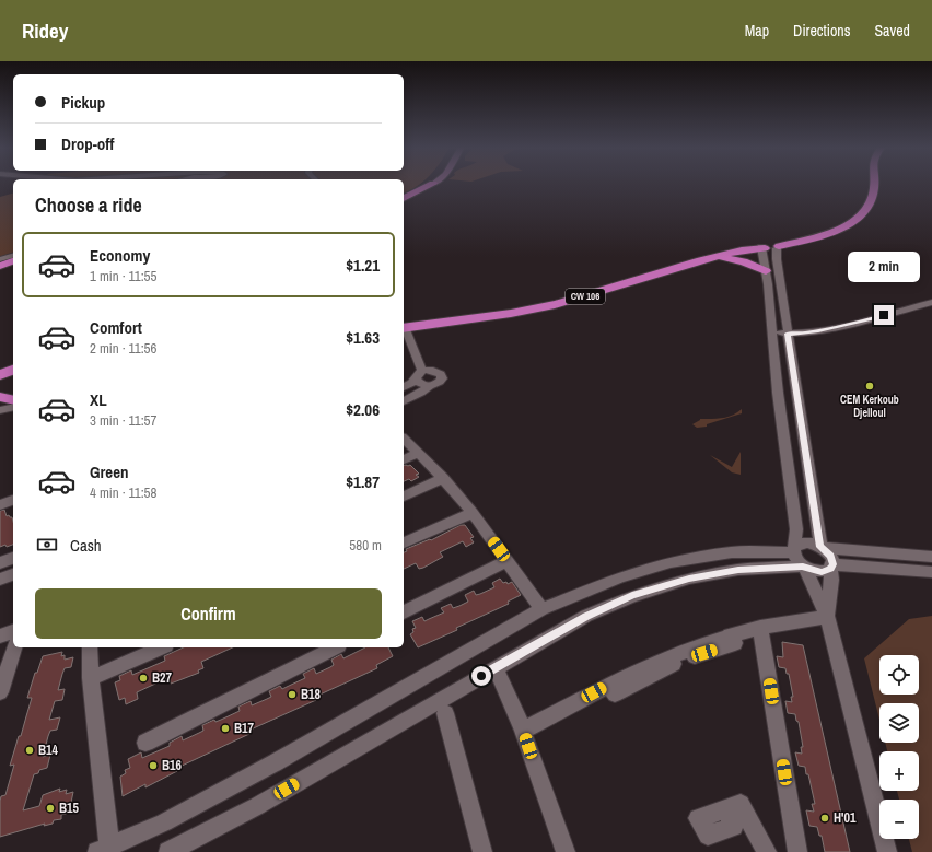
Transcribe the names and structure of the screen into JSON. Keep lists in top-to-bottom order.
{
  "streets": {
    "highway": ["CW 106"]
  },
  "places": [
    "CEM Kerkoub Djelloul",
    "B27",
    "B18",
    "B17",
    "B14",
    "B16",
    "B15",
    "H'01"
  ],
  "page": {
    "header": "Ridey",
    "nav": ["Map", "Directions", "Saved"],
    "banner": ["Pickup", "Drop-off"],
    "heading": "Choose a ride",
    "list": [
      {
        "name": "Economy",
        "note": "1 min · 11:55",
        "value": "$1.21"
      },
      {
        "name": "Comfort",
        "note": "2 min · 11:56",
        "value": "$1.63"
      },
      {
        "name": "XL",
        "note": "3 min · 11:57",
        "value": "$2.06"
      },
      {
        "name": "Green",
        "note": "4 min · 11:58",
        "value": "$1.87"
      }
    ],
    "bubble": "2 min",
    "pay": ["Cash", "580 m"],
    "buttons": "Confirm",
    "map_buttons": ["+", "−"]
  }
}
